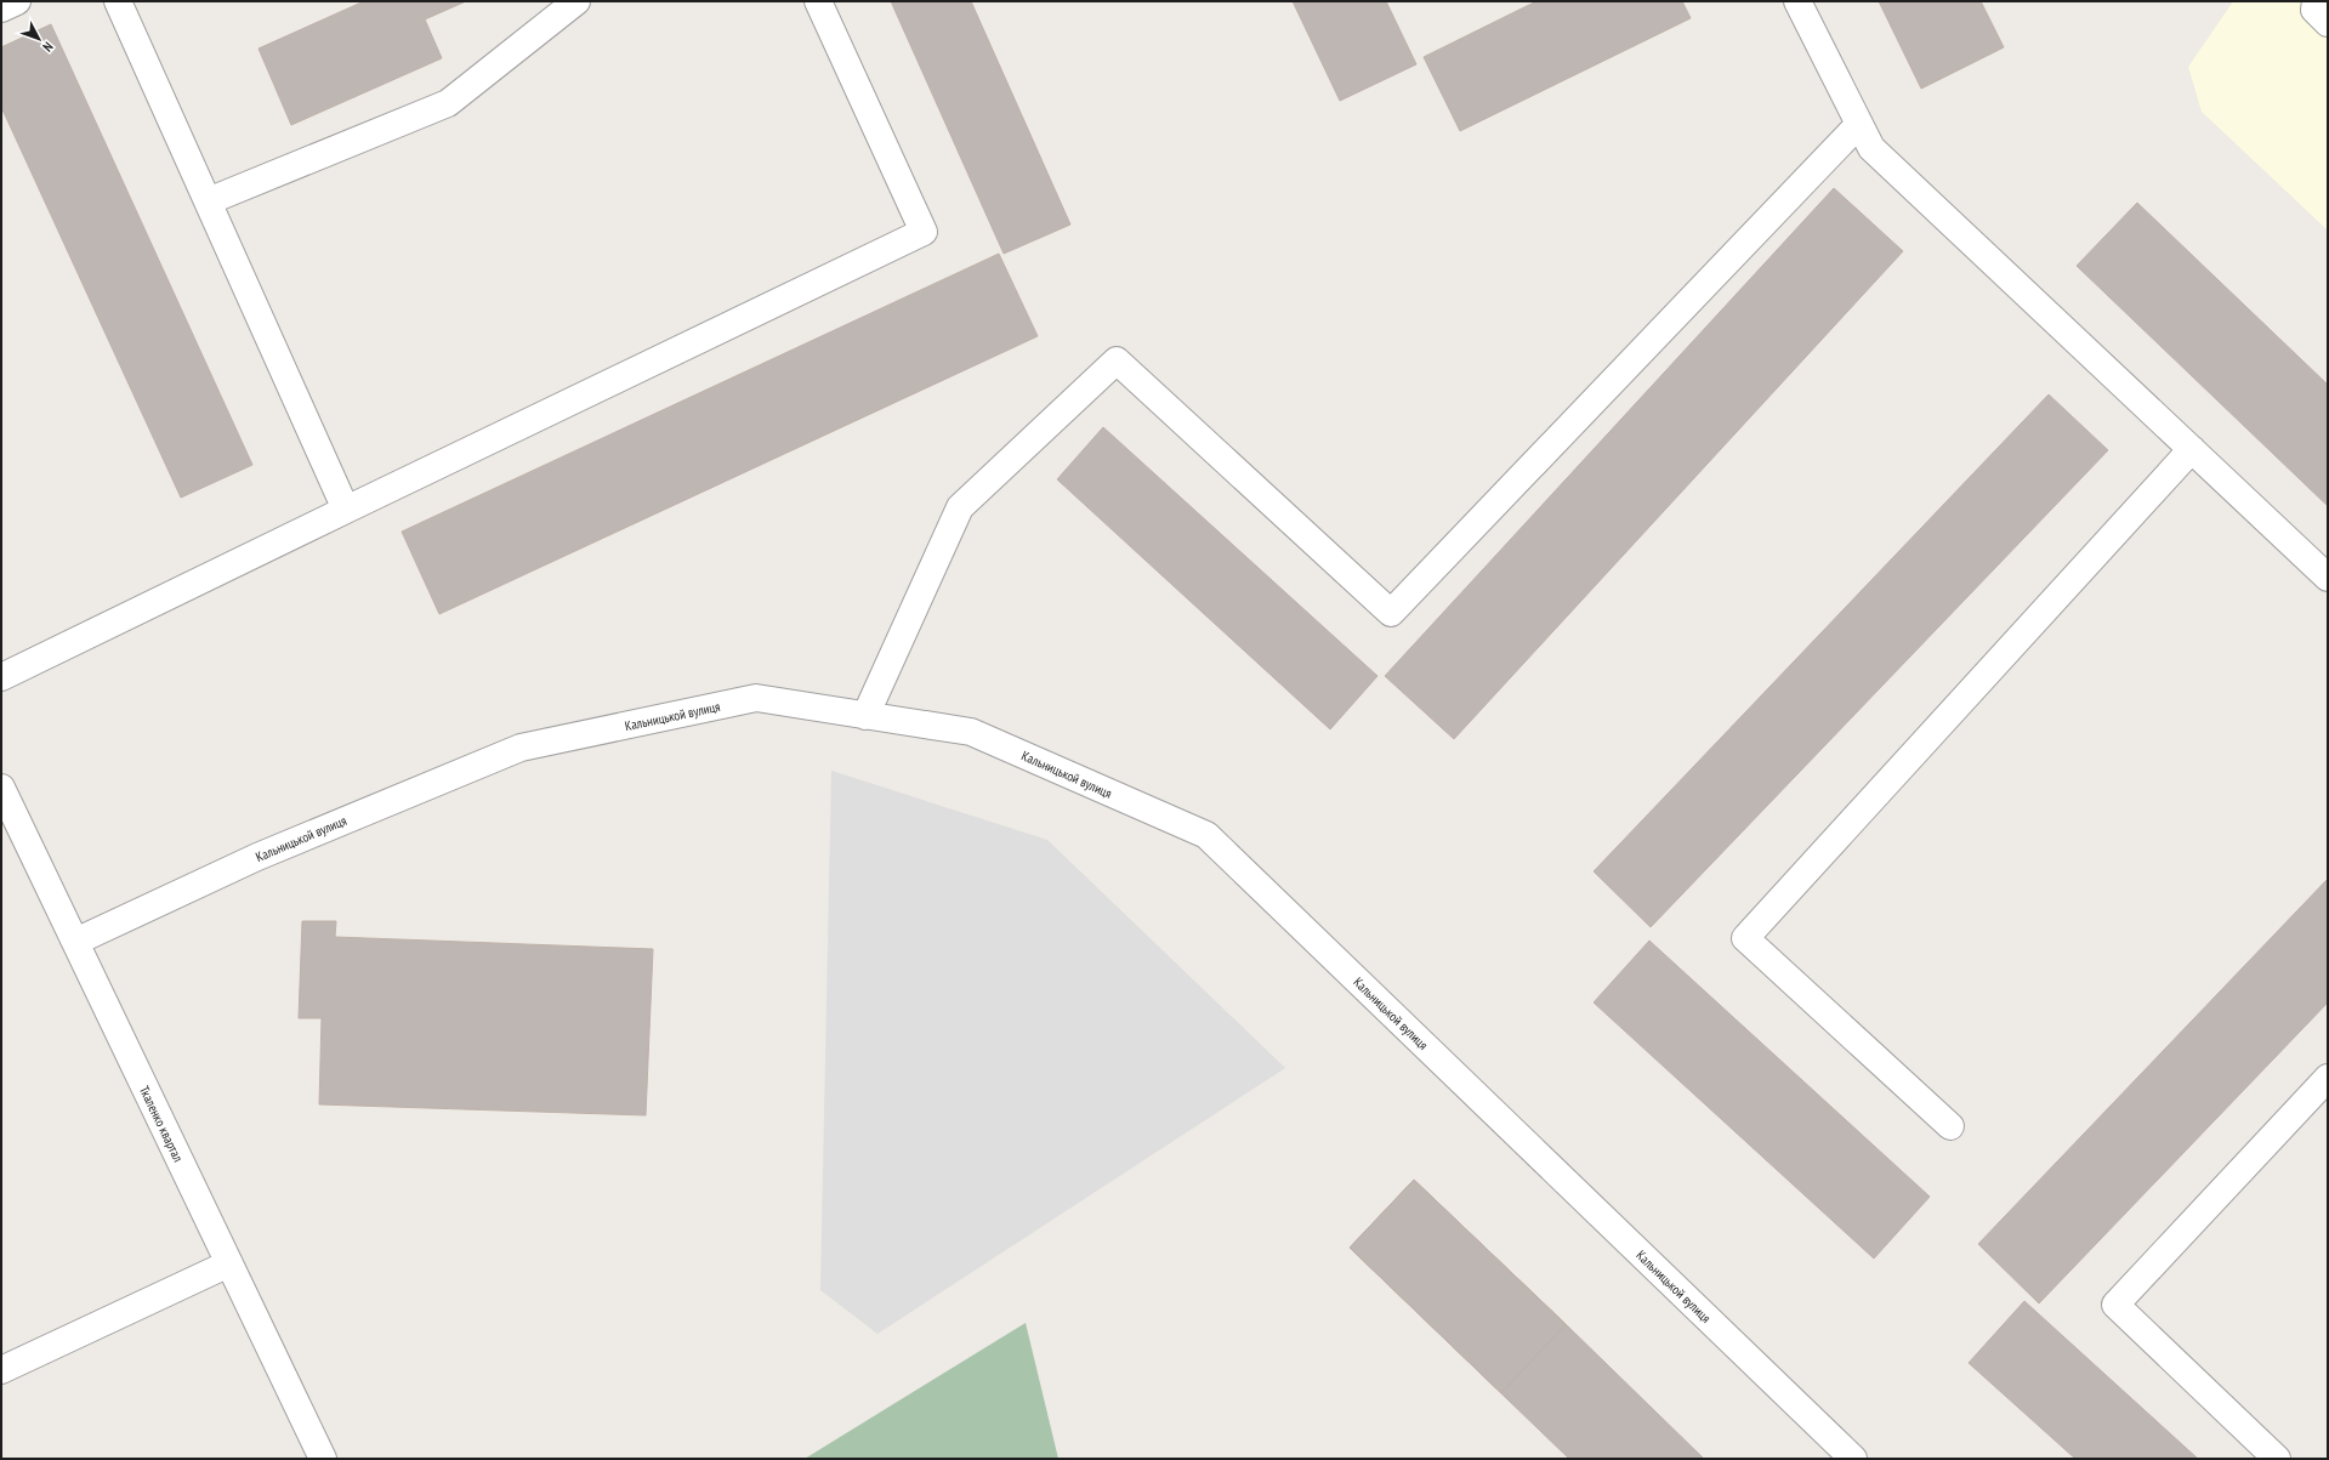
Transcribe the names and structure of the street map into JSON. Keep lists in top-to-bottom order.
{
  "streets": {
    "street": ["Кальницькой вулиця", "Ткаленко квартал"]
  },
  "crossings": [
    ["Кальницькой вулиця", "Ткаленко квартал"]
  ],
  "north": "bottom right"
}
